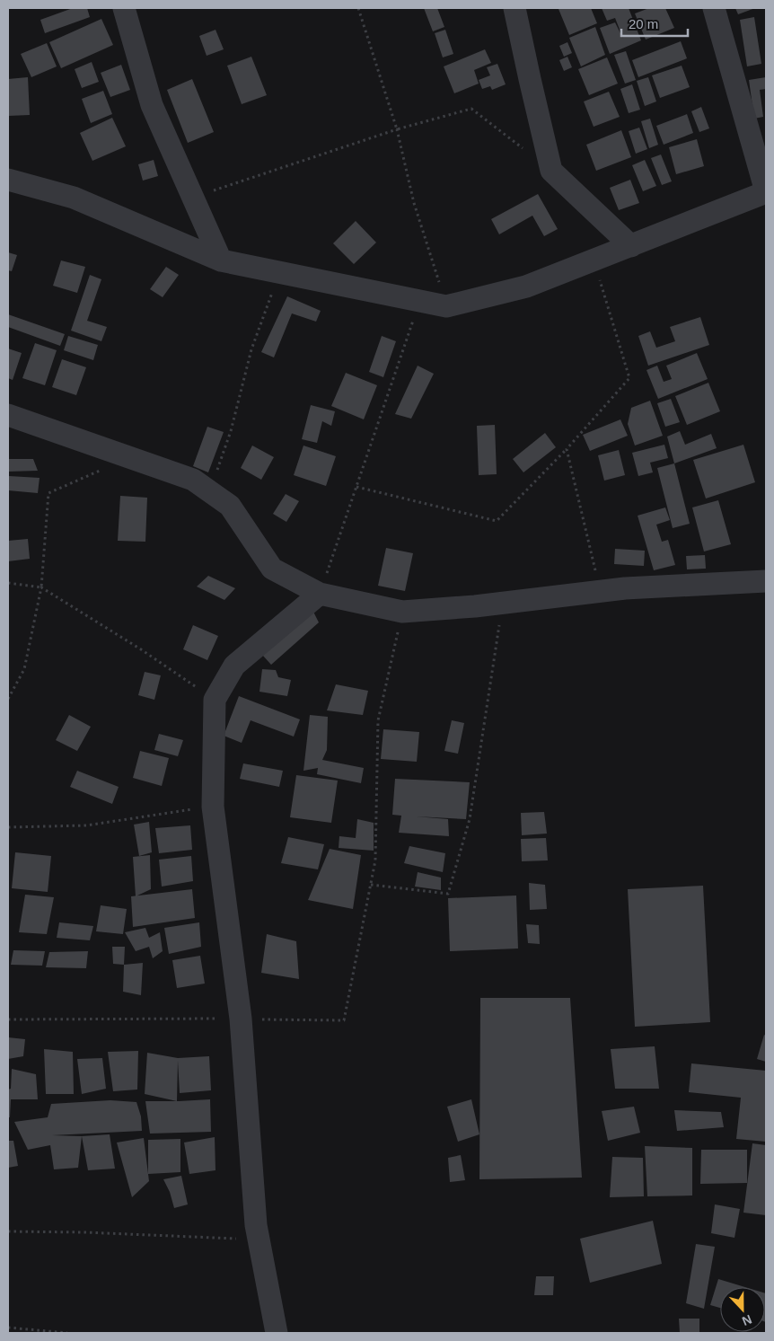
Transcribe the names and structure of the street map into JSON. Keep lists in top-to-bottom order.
{
  "scale_bar": "20 m",
  "north": "bottom"
}
